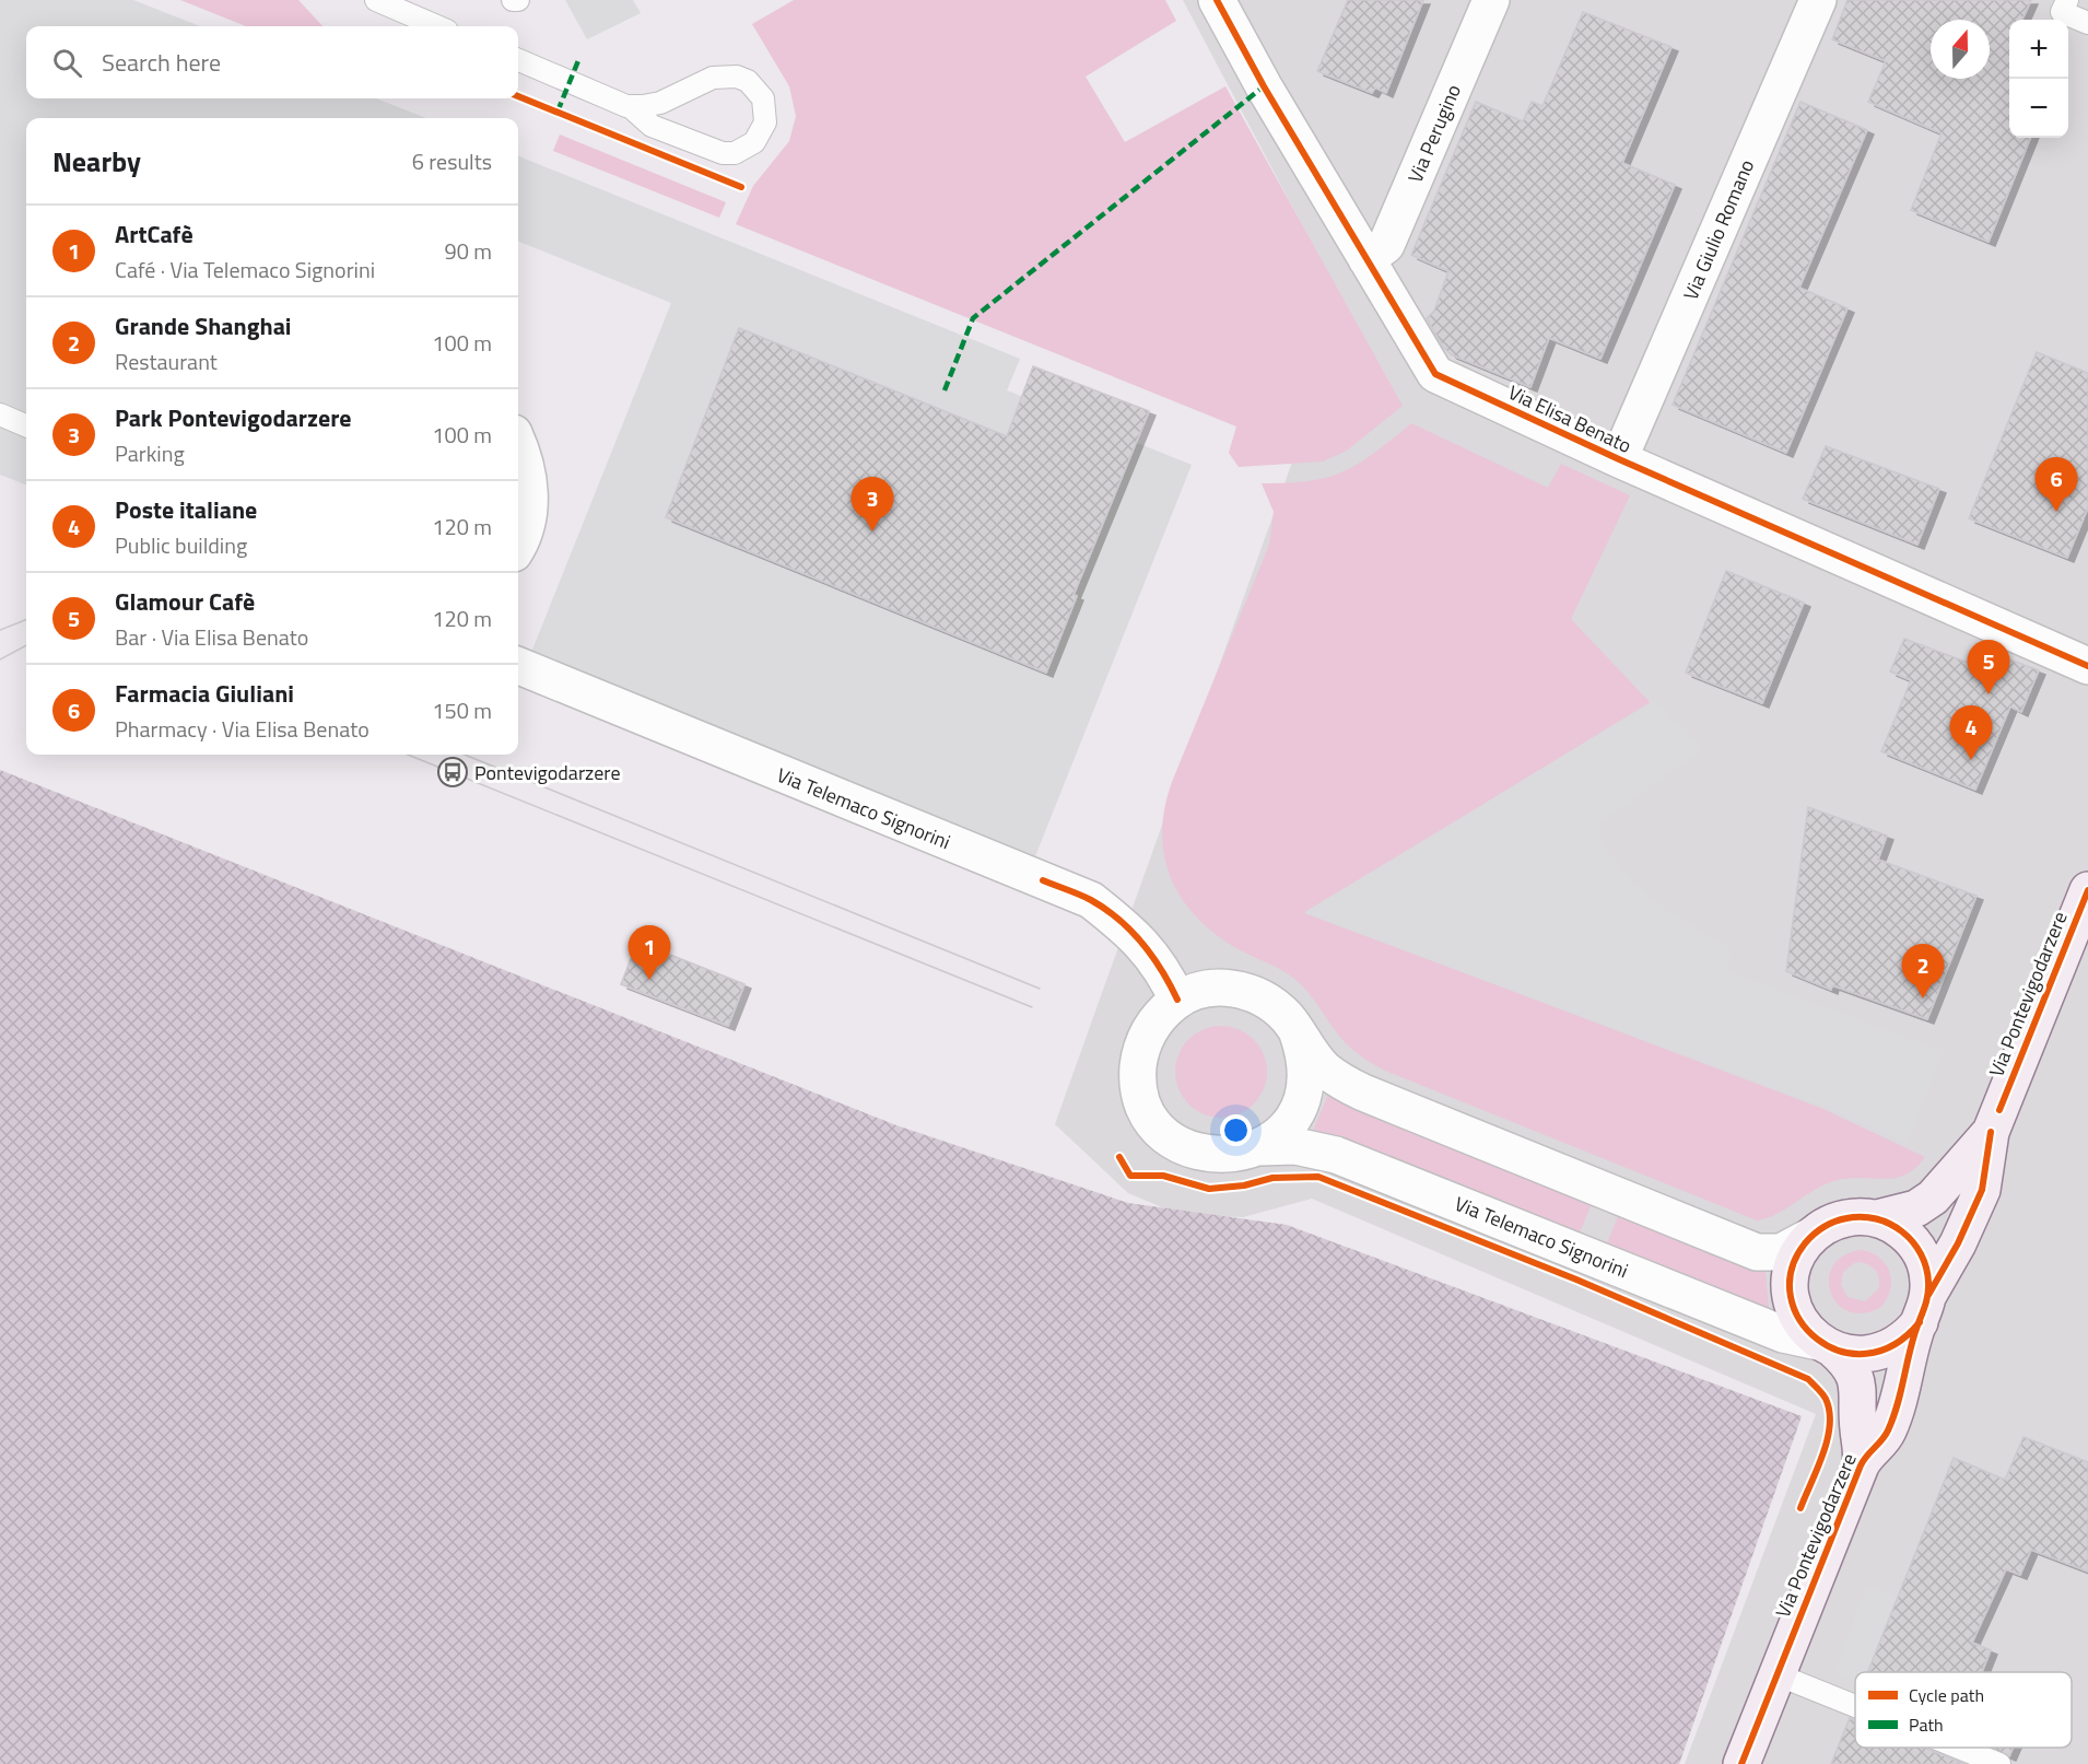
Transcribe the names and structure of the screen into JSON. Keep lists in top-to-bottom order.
{
  "streets": {
    "main road": ["Via Pontevigodarzere"],
    "street": [
      "Via Perugino",
      "Via Giulio Romano",
      "Via Elisa Benato",
      "Via Telemaco Signorini"
    ]
  },
  "crossings": [
    ["Via Perugino", "Via Elisa Benato"],
    ["Via Giulio Romano", "Via Elisa Benato"],
    ["Via Telemaco Signorini", "Via Pontevigodarzere"]
  ],
  "places": {
    "bus stop": ["Pontevigodarzere"]
  },
  "legend": ["Cycle path", "Path"],
  "north": "top",
  "page": {
    "map_buttons": ["+", "−"],
    "search": "Search here",
    "heading": ["Nearby", "6 results"],
    "list": [
      {
        "mark": "1",
        "name": "ArtCafè",
        "note": "Café · Via Telemaco Signorini",
        "value": "90 m"
      },
      {
        "mark": "2",
        "name": "Grande Shanghai",
        "note": "Restaurant",
        "value": "100 m"
      },
      {
        "mark": "3",
        "name": "Park Pontevigodarzere",
        "note": "Parking",
        "value": "100 m"
      },
      {
        "mark": "4",
        "name": "Poste italiane",
        "note": "Public building",
        "value": "120 m"
      },
      {
        "mark": "5",
        "name": "Glamour Cafè",
        "note": "Bar · Via Elisa Benato",
        "value": "120 m"
      },
      {
        "mark": "6",
        "name": "Farmacia Giuliani",
        "note": "Pharmacy · Via Elisa Benato",
        "value": "150 m"
      }
    ],
    "pins": [
      "6",
      "3",
      "5",
      "4",
      "1",
      "2"
    ]
  }
}
